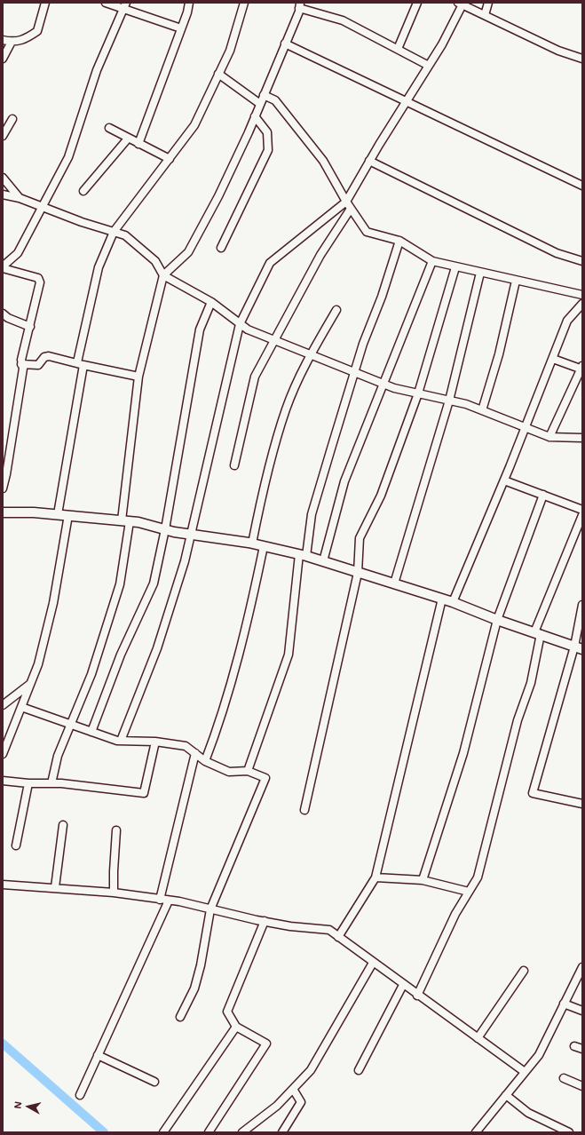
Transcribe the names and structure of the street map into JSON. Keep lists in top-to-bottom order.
{
  "north": "left"
}
